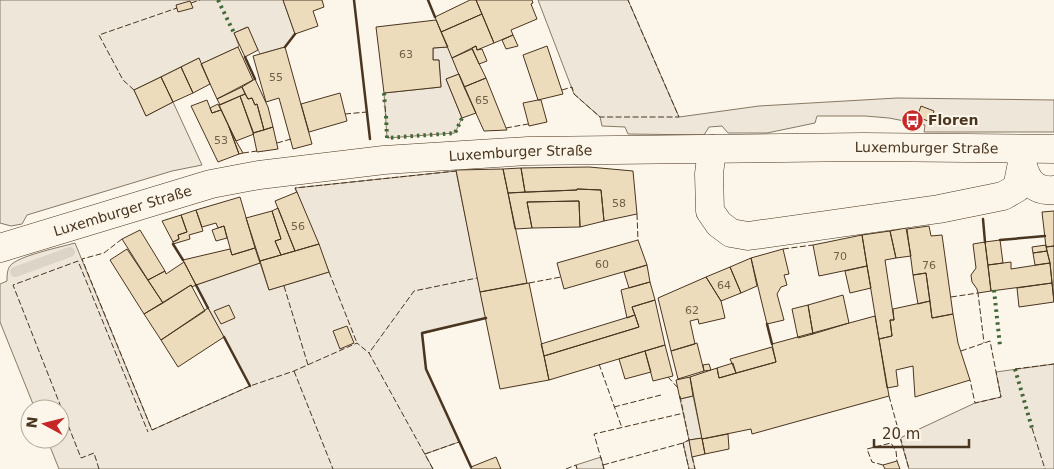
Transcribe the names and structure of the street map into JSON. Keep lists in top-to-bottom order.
{
  "streets": {
    "main road": ["Luxemburger Straße"]
  },
  "places": {
    "bus stop": ["Floren"]
  },
  "house_numbers": [
    "63",
    "55",
    "65",
    "53",
    "58",
    "56",
    "70",
    "60",
    "76",
    "64",
    "62"
  ],
  "scale_bar": "20 m",
  "north": "left"
}
